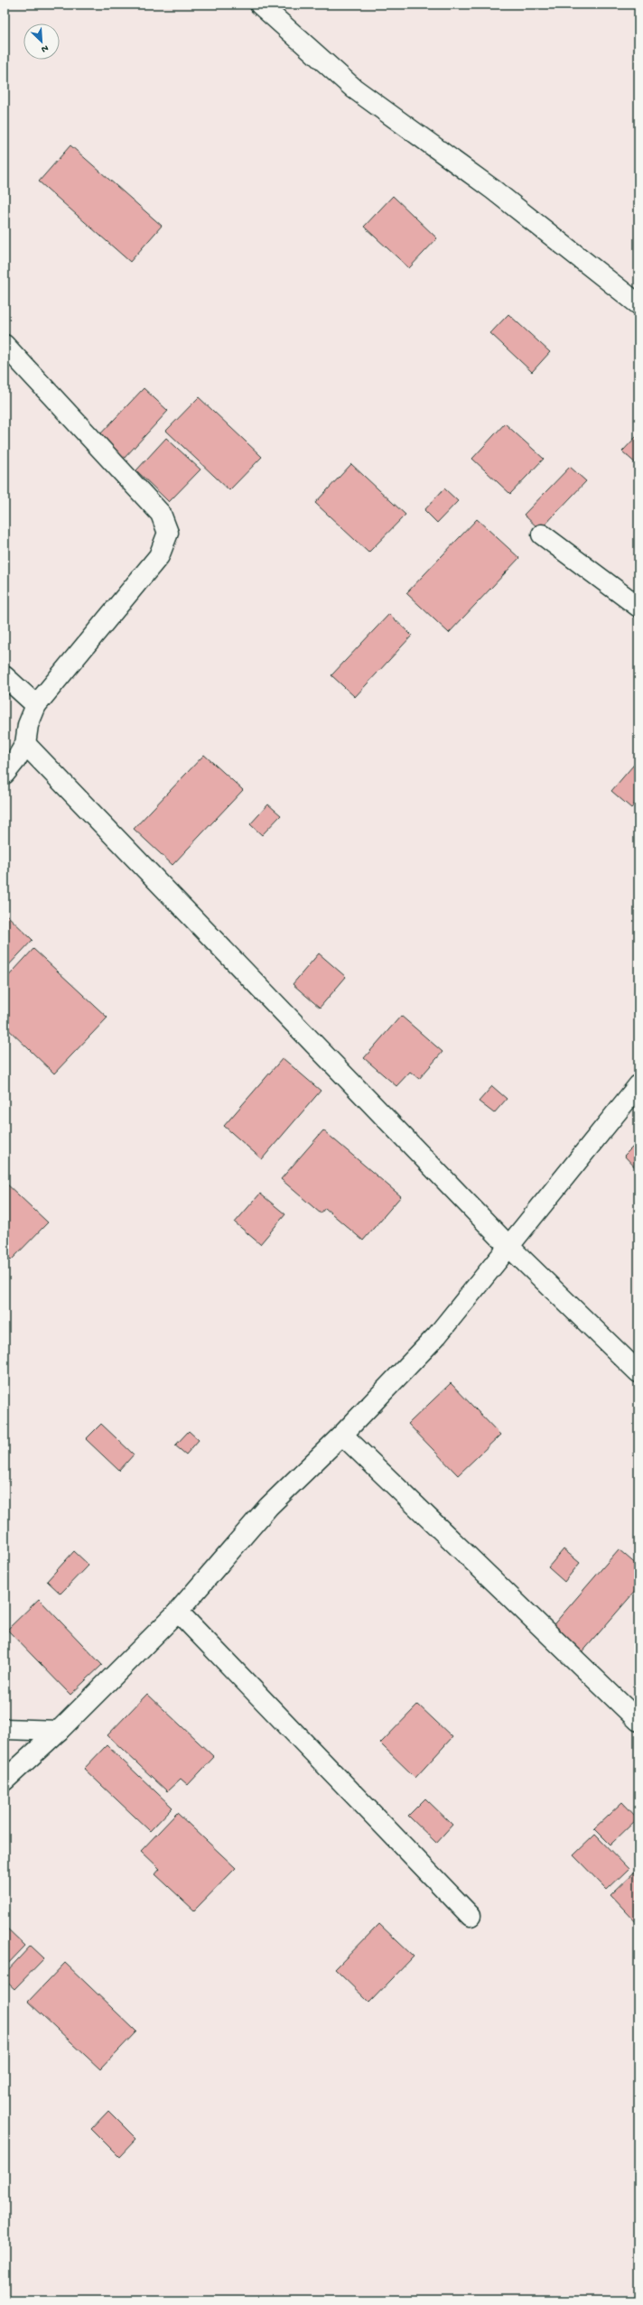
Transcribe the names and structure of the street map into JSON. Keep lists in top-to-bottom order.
{
  "north": "bottom right"
}
